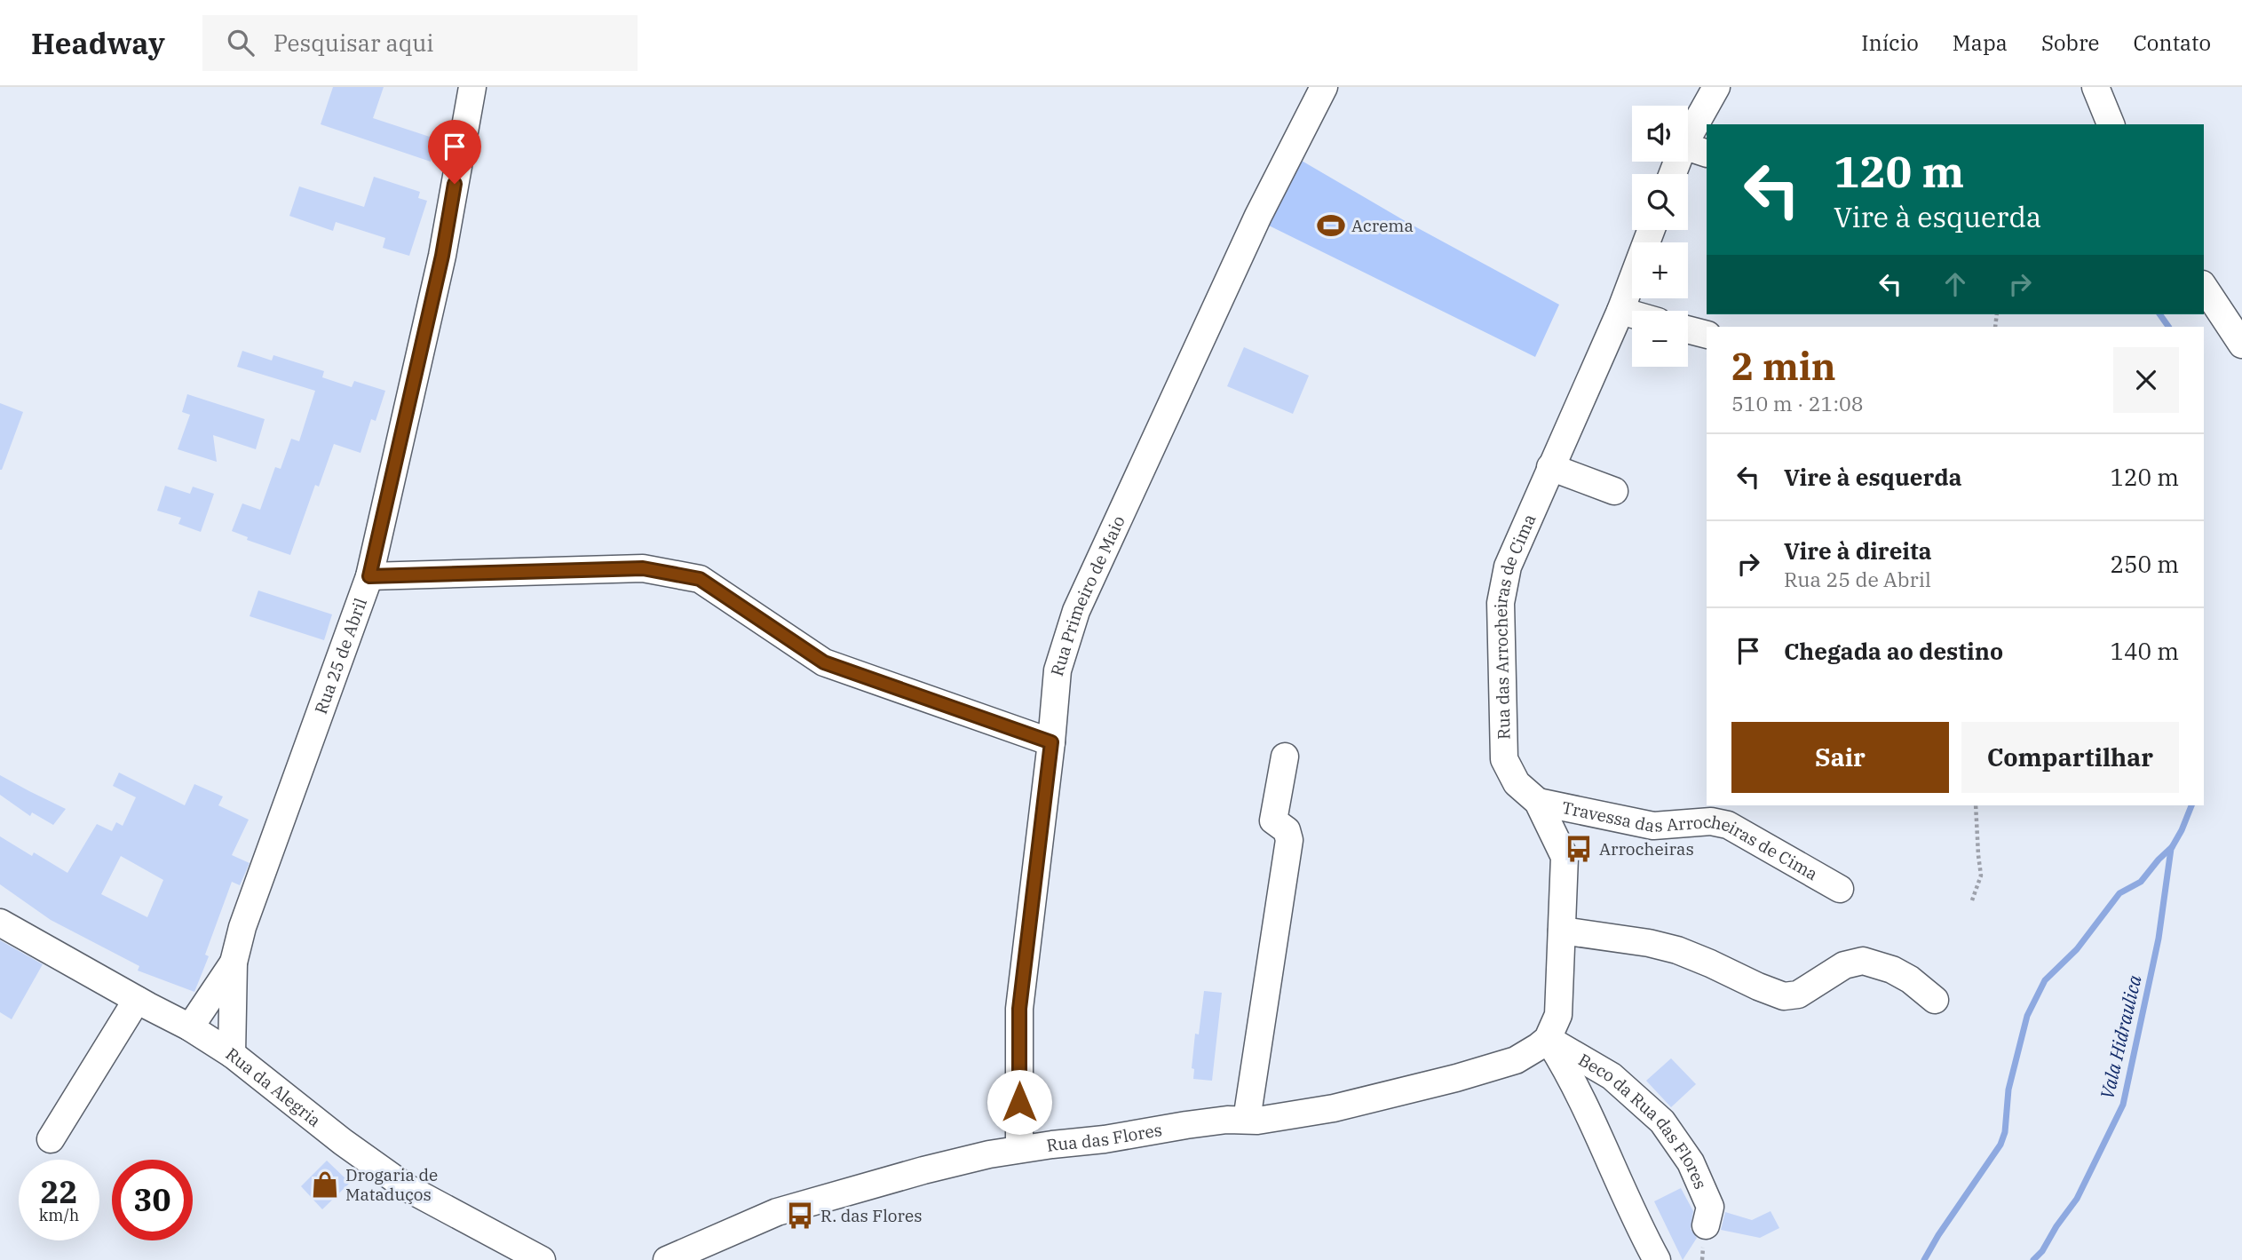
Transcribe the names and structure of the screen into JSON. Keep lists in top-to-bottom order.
{
  "streets": {
    "street": [
      "Rua Primeiro de Maio",
      "Rua das Arrocheiras de Cima",
      "Rua 25 de Abril",
      "Travessa das Arrocheiras de Cima",
      "Rua da Alegria",
      "Beco da Rua das Flores",
      "Rua das Flores"
    ]
  },
  "crossings": [
    ["Rua Primeiro de Maio", "Rua das Flores"],
    ["Rua das Arrocheiras de Cima", "Travessa das Arrocheiras de Cima"],
    ["Rua das Arrocheiras de Cima", "Beco da Rua das Flores"],
    ["Rua das Arrocheiras de Cima", "Rua das Flores"],
    ["Rua 25 de Abril", "Rua da Alegria"],
    ["Beco da Rua das Flores", "Rua das Flores"]
  ],
  "water": ["Vala Hidraulica"],
  "places": {
    "sports": ["Acrema"],
    "bus stop": ["Arrocheiras", "R. das Flores"],
    "shop": ["Drogaria de Mataduços"]
  },
  "page": {
    "header": "Headway",
    "search": "Pesquisar aqui",
    "nav": [
      "Início",
      "Mapa",
      "Sobre",
      "Contato"
    ],
    "map_buttons": ["+", "−"],
    "turn": ["120 m", "Vire à esquerda"],
    "heading": ["2 min", "510 m · 21:08"],
    "list": [
      {
        "name": "Vire à esquerda",
        "value": "120 m"
      },
      {
        "name": "Vire à direita",
        "note": "Rua 25 de Abril",
        "value": "250 m"
      },
      {
        "name": "Chegada ao destino",
        "value": "140 m"
      }
    ],
    "buttons": ["Sair", "Compartilhar"],
    "speed": "22 km/h",
    "limit": "30"
  }
}
